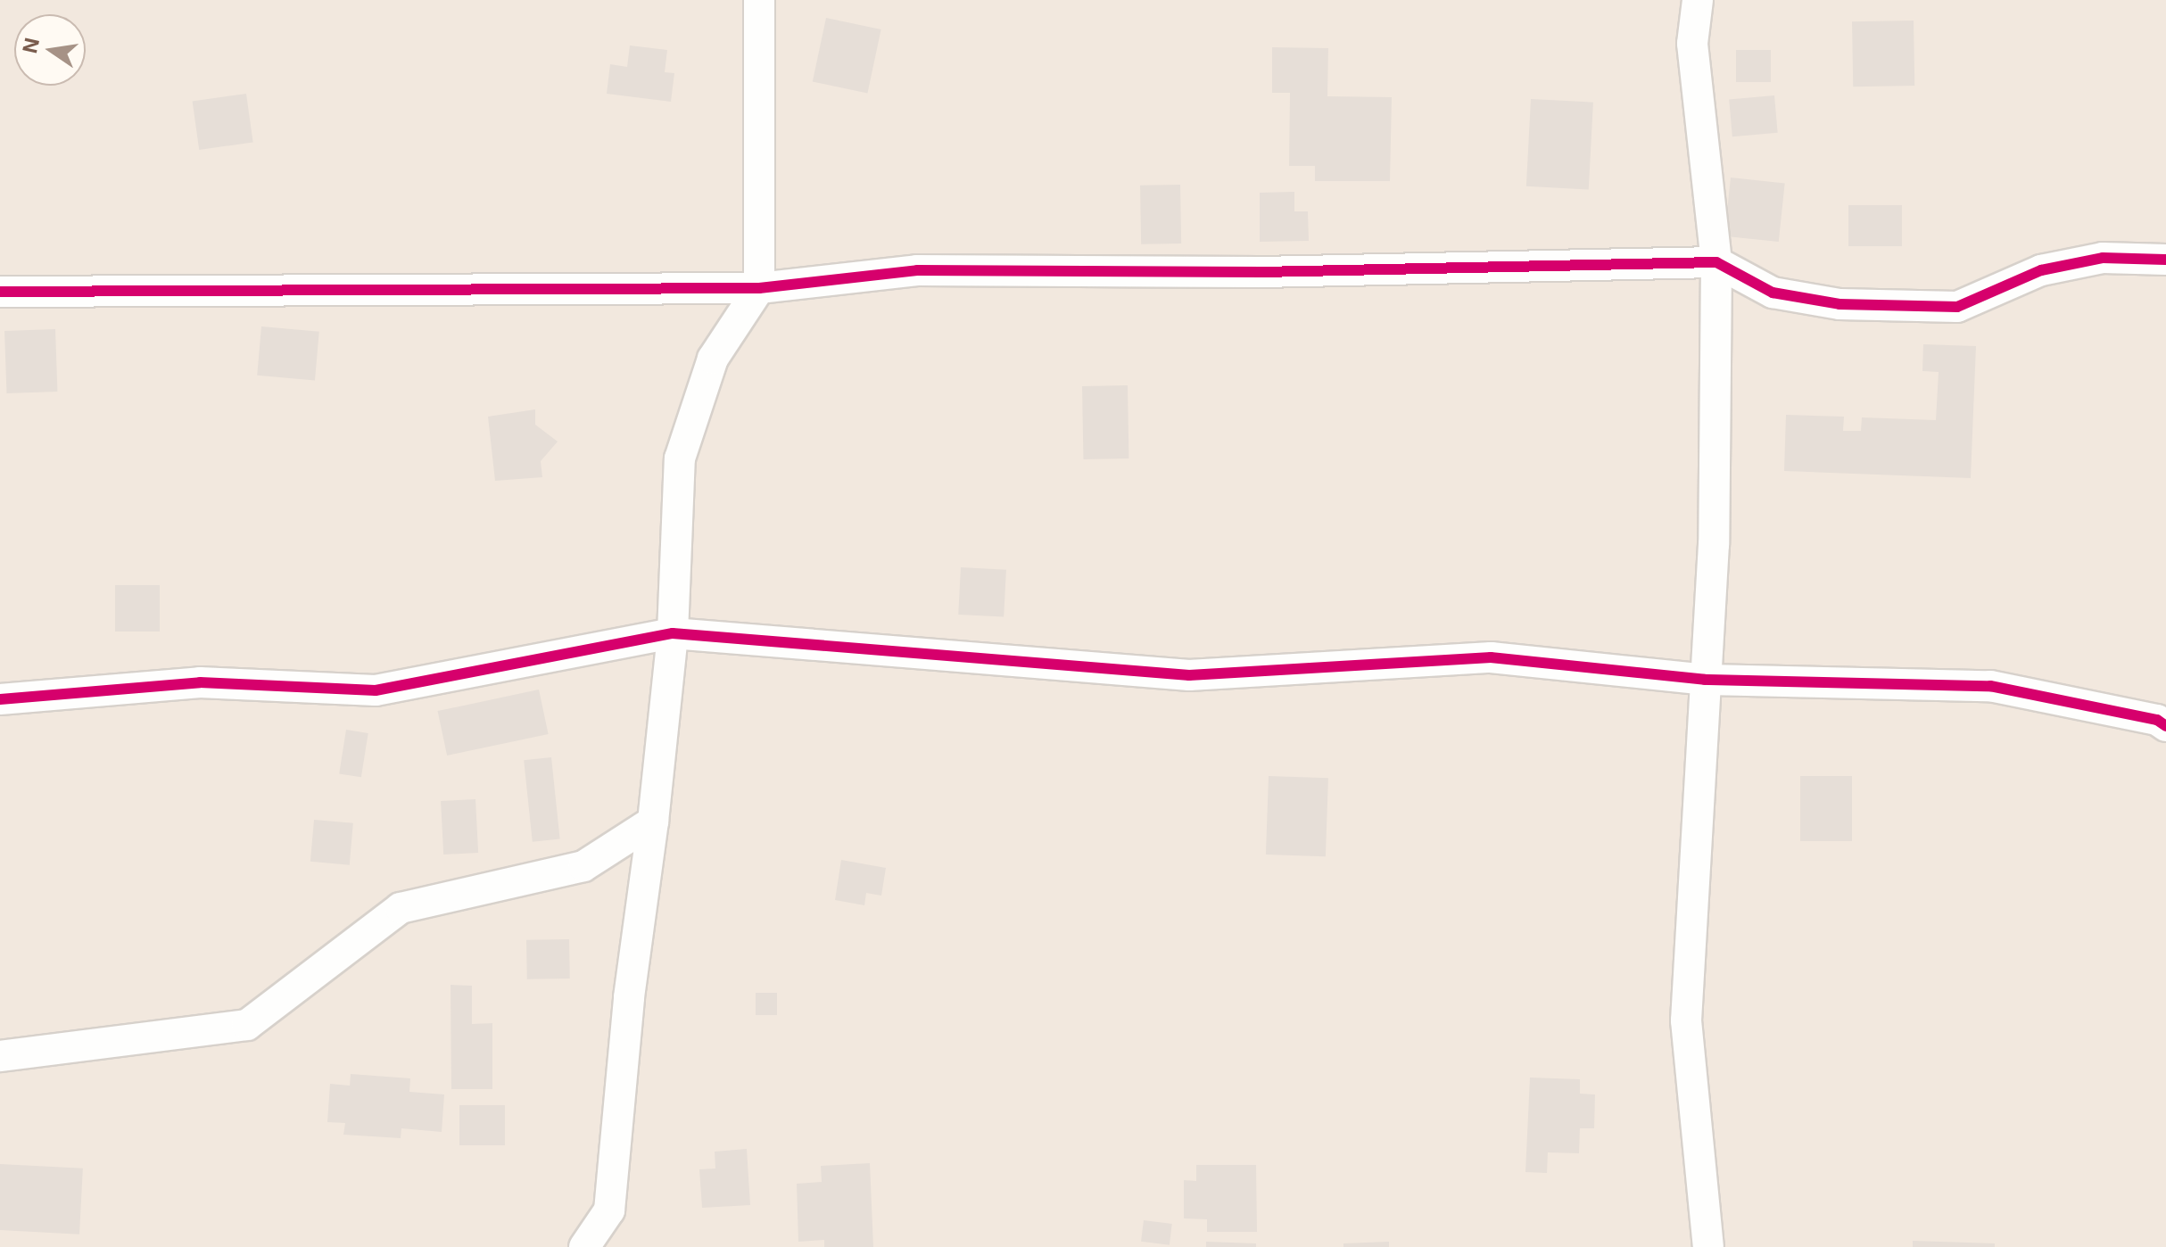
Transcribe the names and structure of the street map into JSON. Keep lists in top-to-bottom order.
{
  "north": "left"
}
